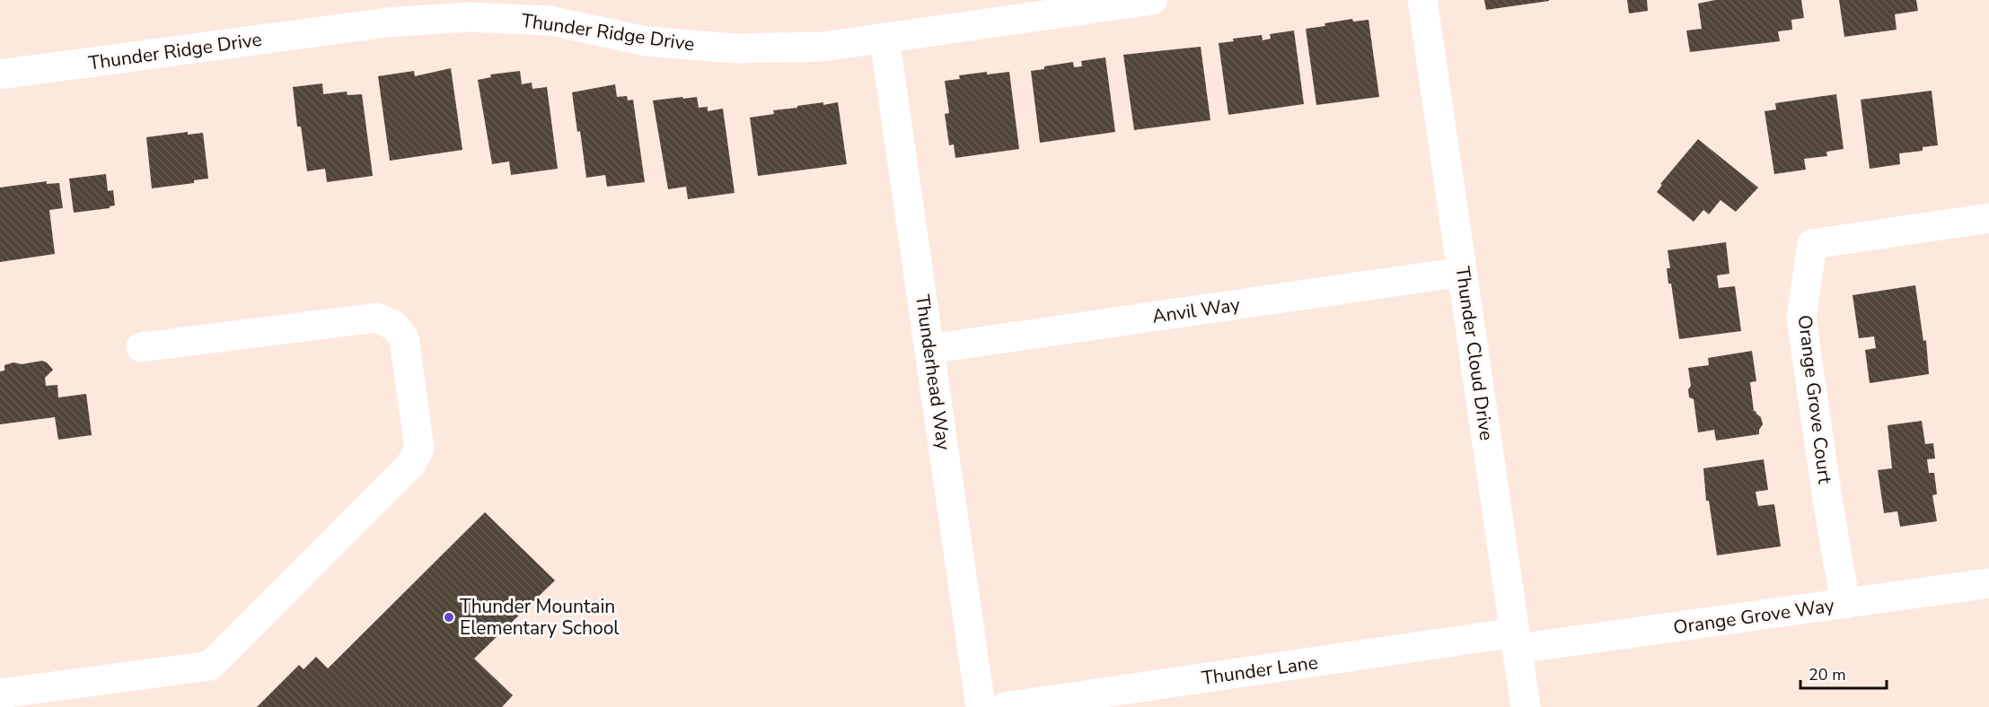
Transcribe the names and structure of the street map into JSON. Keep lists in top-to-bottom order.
{
  "streets": {
    "street": [
      "Thunder Ridge Drive",
      "Anvil Way",
      "Thunder Cloud Drive",
      "Thunderhead Way",
      "Orange Grove Court",
      "Orange Grove Way",
      "Thunder Lane"
    ]
  },
  "crossings": [
    ["Thunder Ridge Drive", "Thunderhead Way"],
    ["Anvil Way", "Thunder Cloud Drive"],
    ["Anvil Way", "Thunderhead Way"],
    ["Thunder Cloud Drive", "Orange Grove Way"],
    ["Thunder Cloud Drive", "Thunder Lane"],
    ["Orange Grove Court", "Orange Grove Way"],
    ["Orange Grove Way", "Thunder Lane"]
  ],
  "places": ["Thunder Mountain Elementary School"],
  "scale_bar": "20 m"
}
